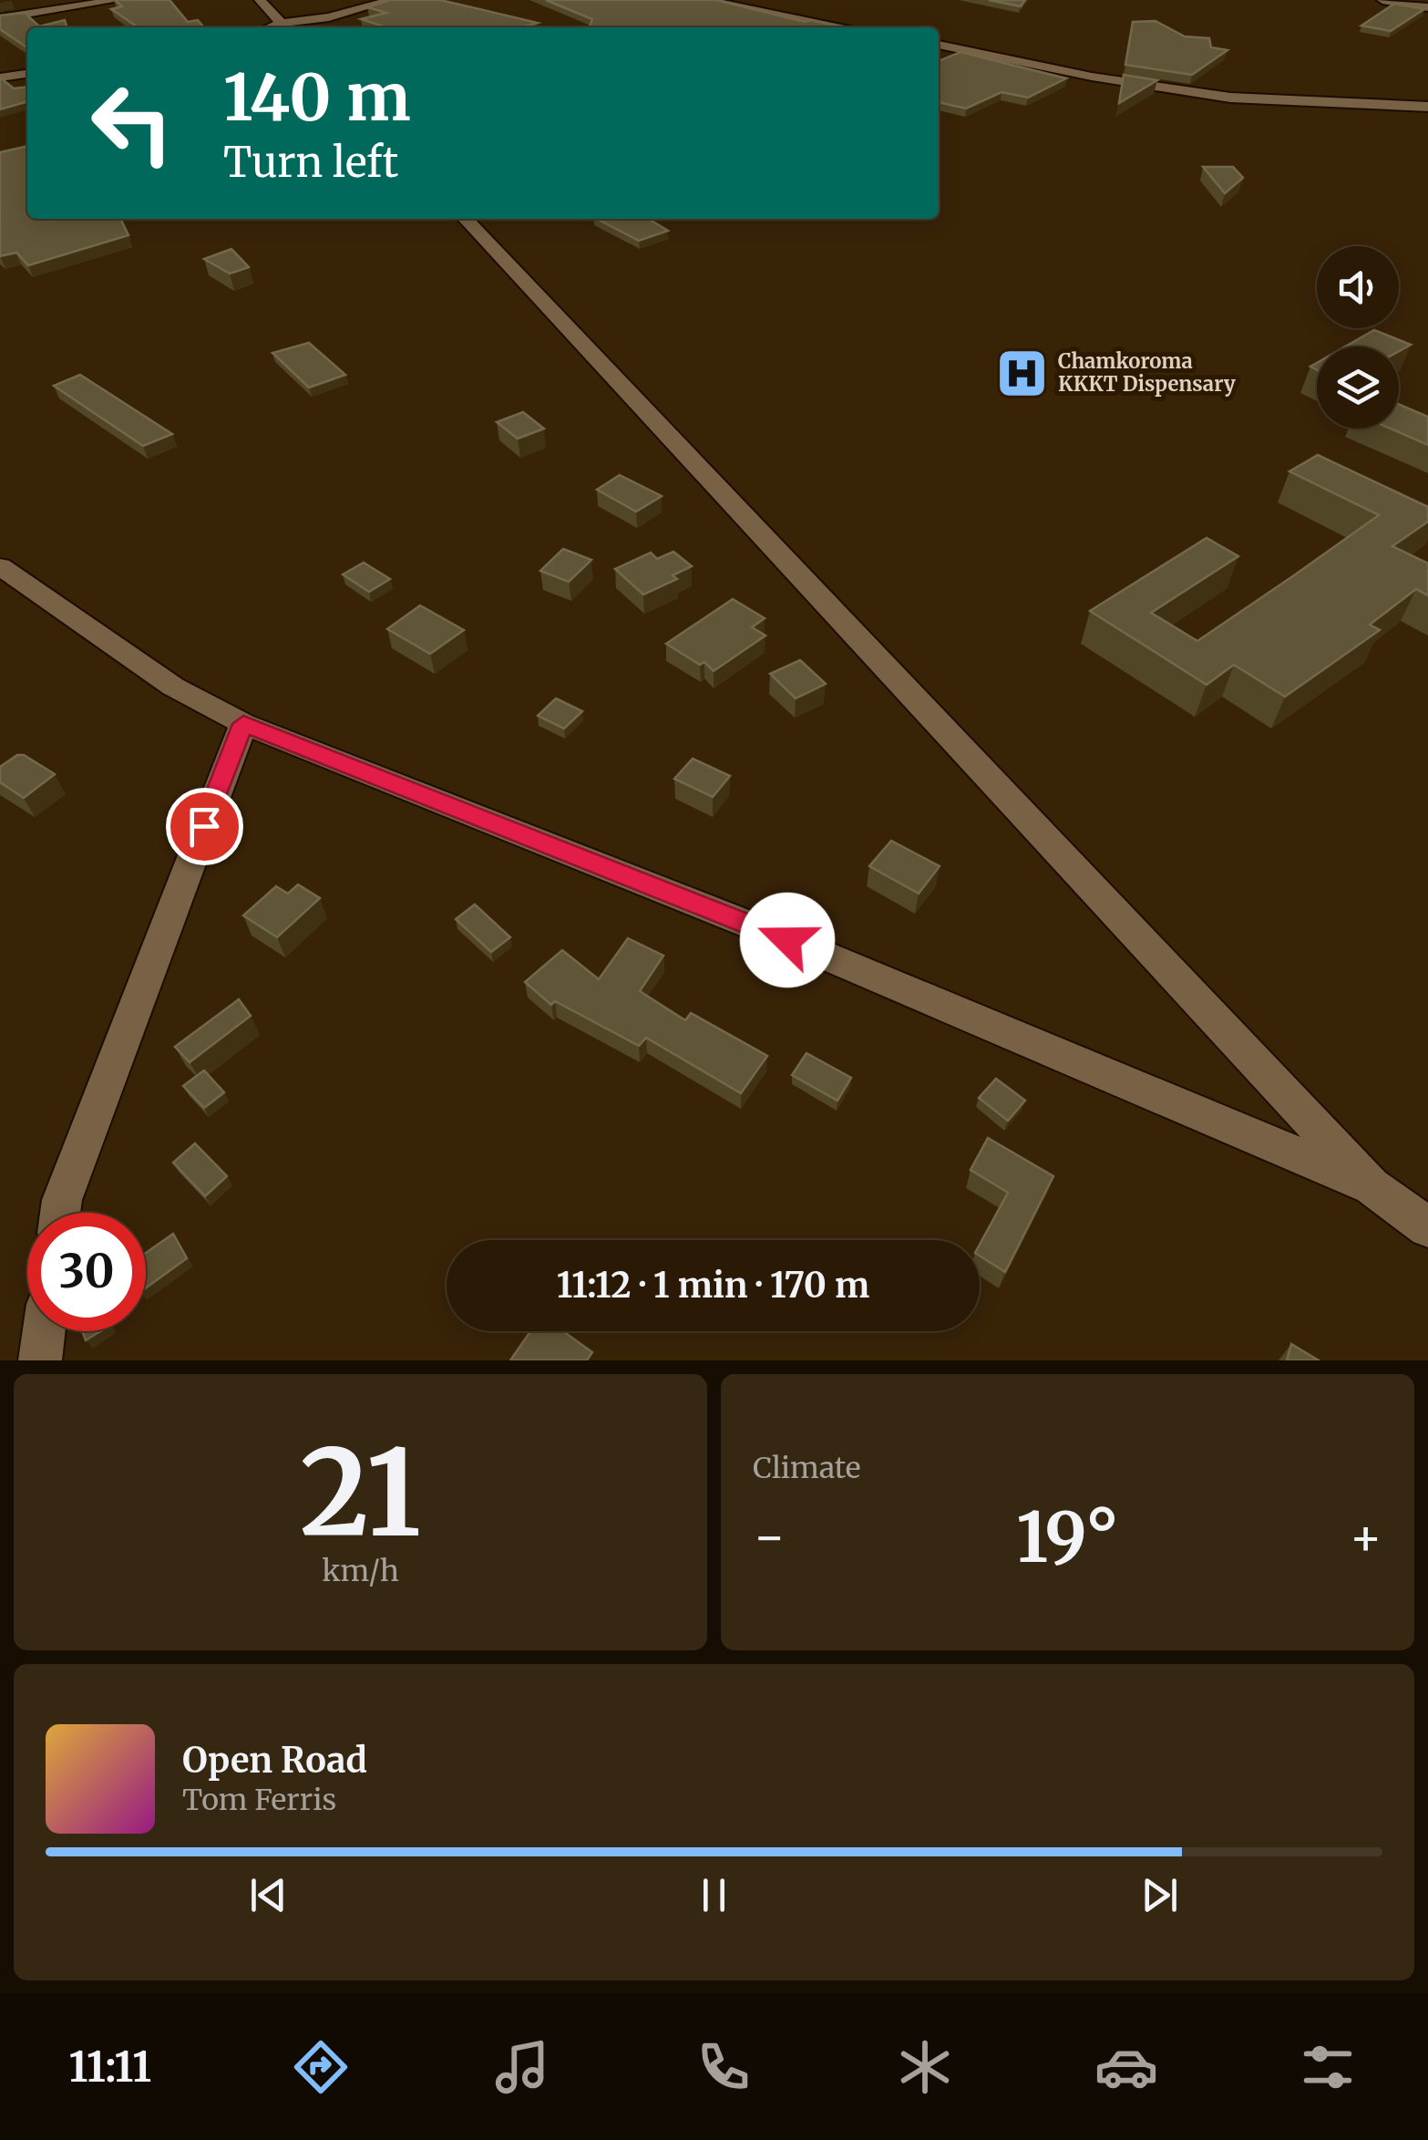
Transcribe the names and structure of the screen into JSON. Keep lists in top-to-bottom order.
{
  "places": {
    "hospital": ["Chamkoroma KKKT Dispensary"]
  },
  "page": {
    "turn": ["140 m", "Turn left"],
    "limit": "30",
    "trip": "11:12 · 1 min · 170 m",
    "tile": [
      ["21", "km/h"],
      "Climate"
    ],
    "heat": ["−", "19°", "+"],
    "song": ["Open Road", "Tom Ferris"],
    "tabs": "11:11"
  }
}
